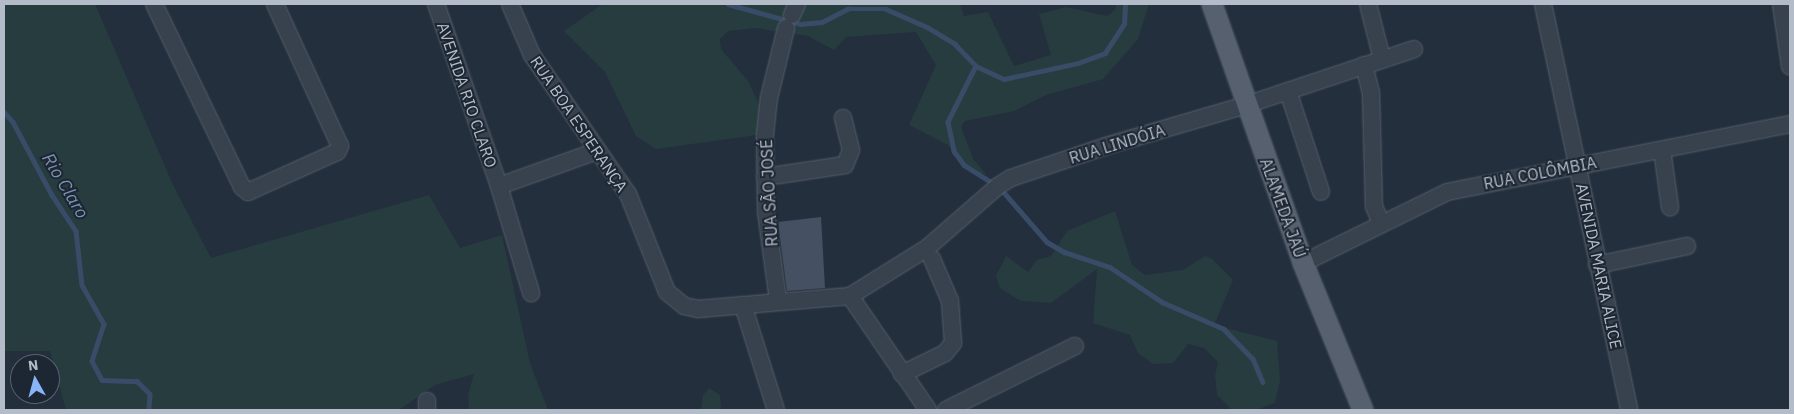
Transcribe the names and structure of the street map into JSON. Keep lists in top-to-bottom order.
{
  "streets": {
    "main road": ["ALAMEDA JAÚ"],
    "street": [
      "AVENIDA RIO CLARO",
      "RUA BOA ESPERANÇA",
      "RUA LINDÓIA",
      "RUA COLÔMBIA",
      "RUA SÃO JOSÉ",
      "AVENIDA MARIA ALICE"
    ]
  },
  "crossings": [
    ["AVENIDA RIO CLARO", "RUA BOA ESPERANÇA"],
    ["RUA BOA ESPERANÇA", "RUA LINDÓIA"],
    ["RUA BOA ESPERANÇA", "RUA SÃO JOSÉ"],
    ["RUA LINDÓIA", "ALAMEDA JAÚ"],
    ["RUA COLÔMBIA", "ALAMEDA JAÚ"],
    ["RUA COLÔMBIA", "AVENIDA MARIA ALICE"]
  ],
  "water": ["Rio Claro"],
  "north": "top"
}
